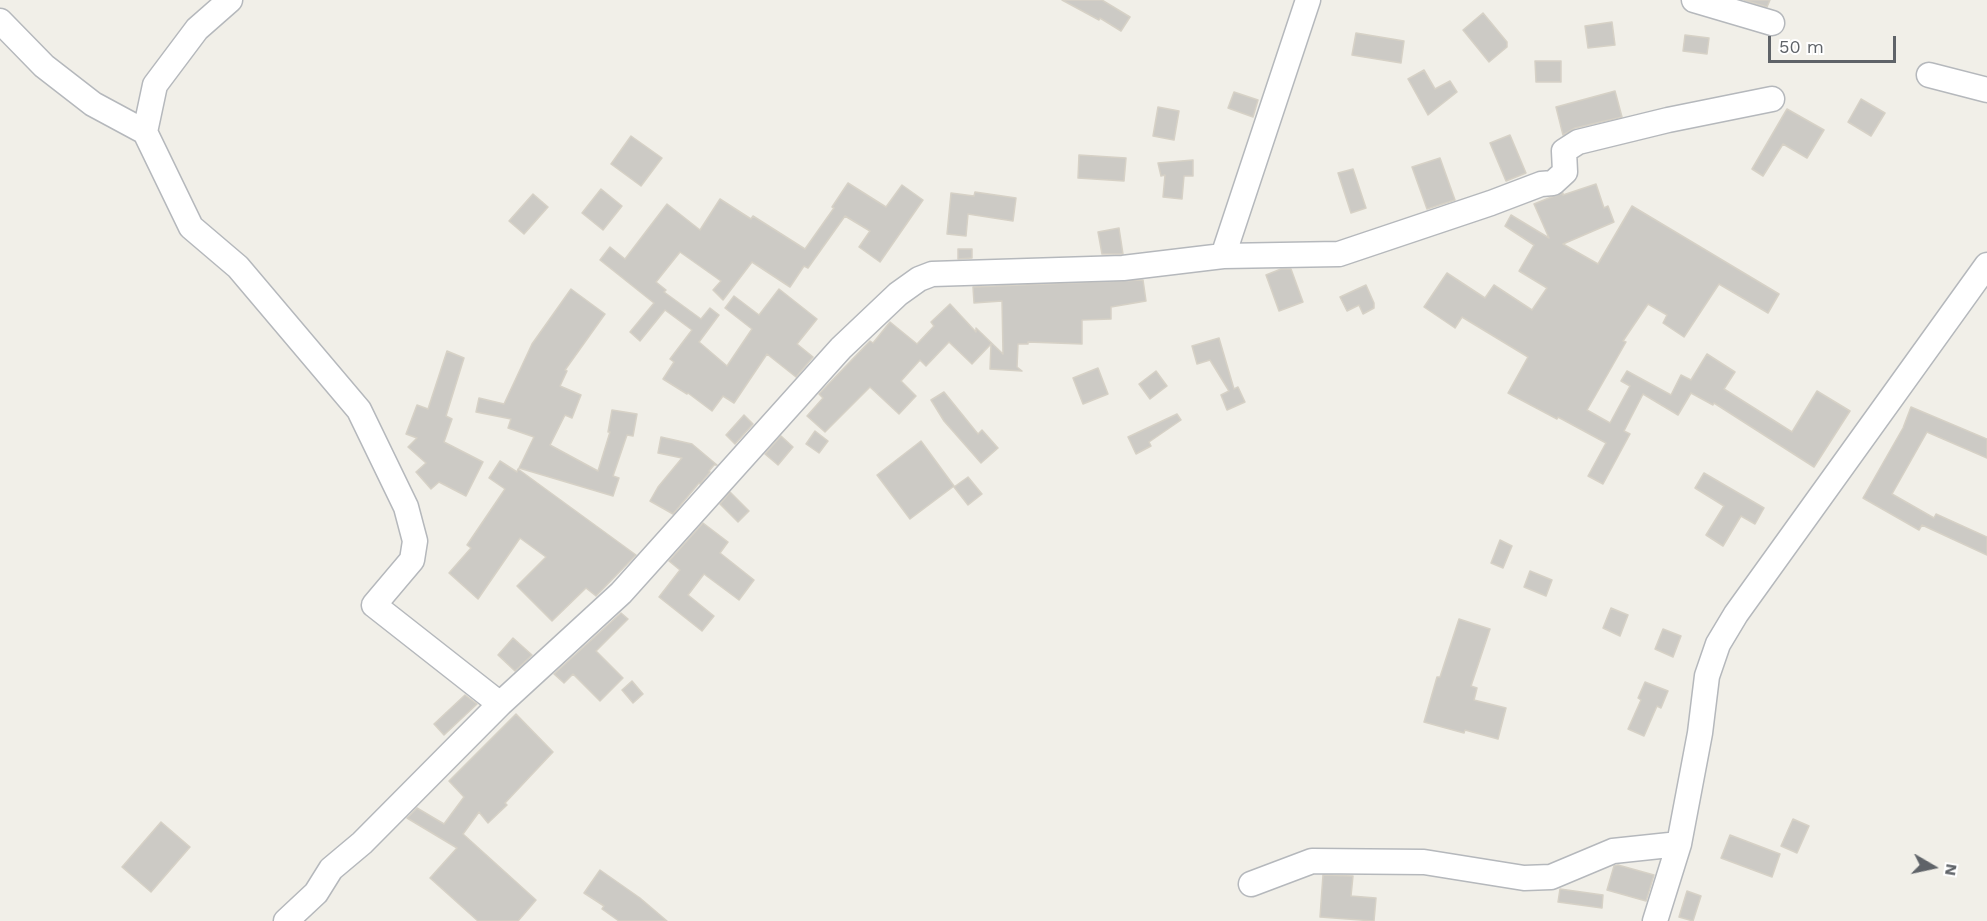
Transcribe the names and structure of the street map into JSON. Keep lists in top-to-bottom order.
{
  "scale_bar": "50 m",
  "north": "right"
}
